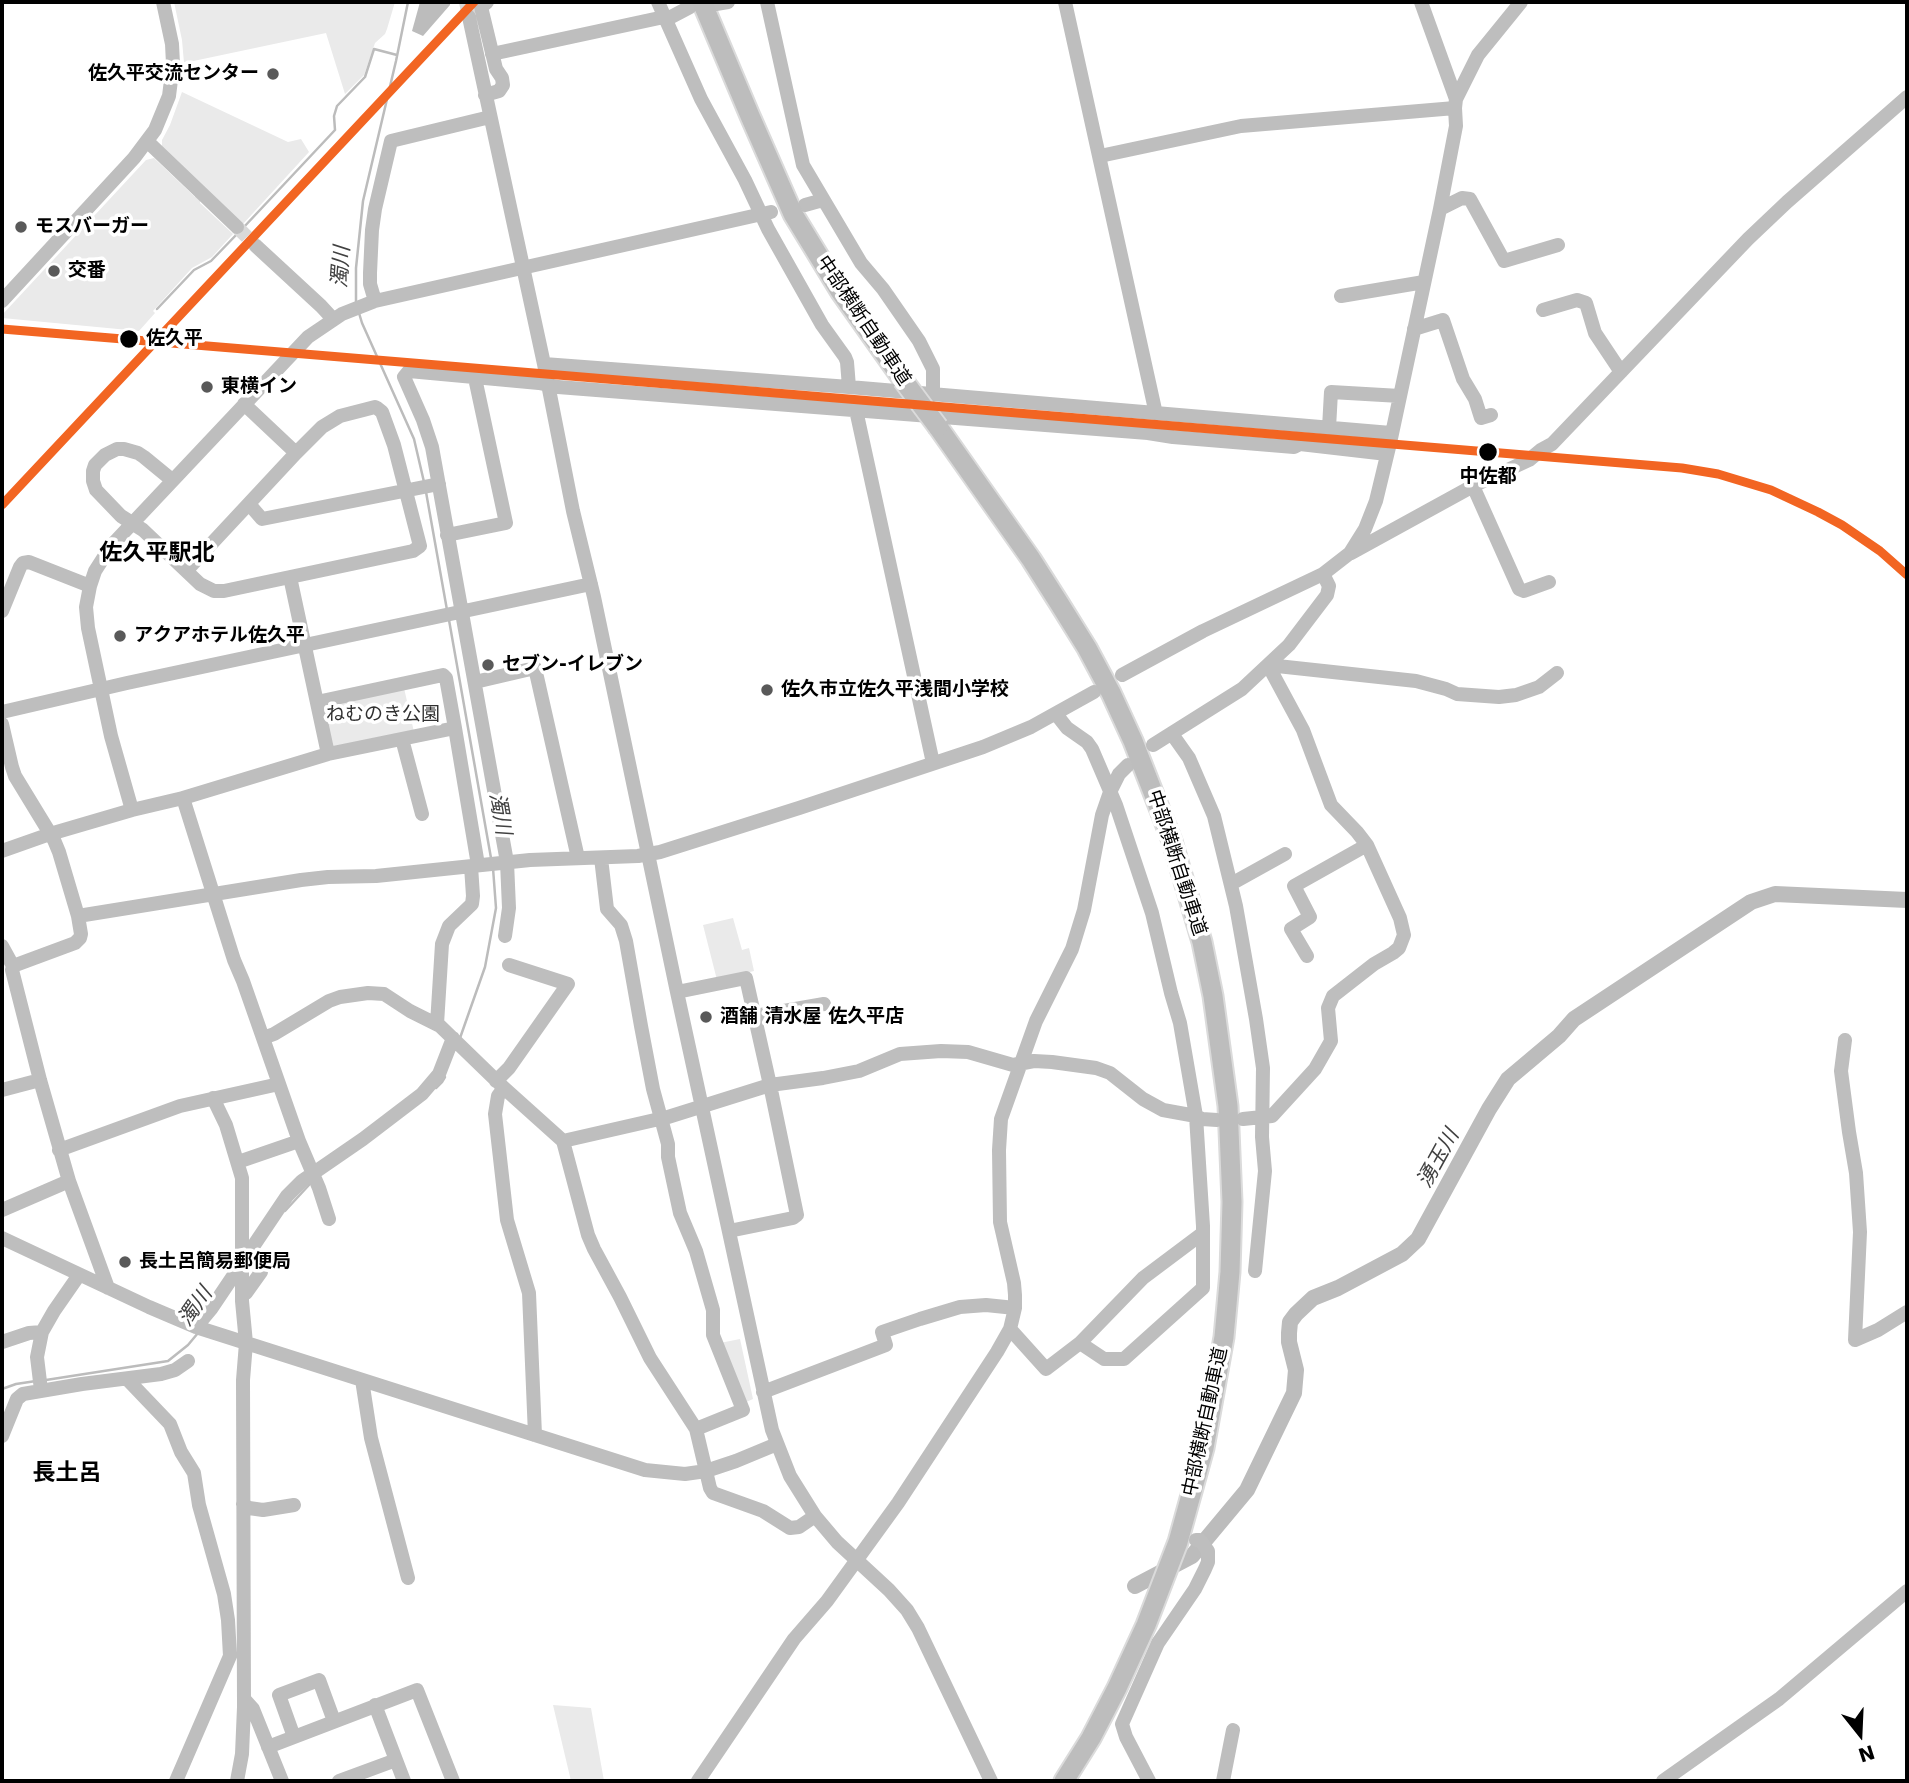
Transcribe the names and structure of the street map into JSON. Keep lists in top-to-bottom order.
{
  "streets": {
    "highway": ["中部横断自動車道"]
  },
  "districts": ["佐久平駅北", "長土呂"],
  "water": ["濁川", "湧玉川"],
  "parks": ["ねむのき公園"],
  "places": [
    "佐久平交流センター",
    "モスバーガー",
    "交番",
    "佐久平",
    "東横イン",
    "中佐都",
    "アクアホテル佐久平",
    "セブン-イレブン",
    "佐久市立佐久平浅間小学校",
    "酒舗 清水屋 佐久平店",
    "長土呂簡易郵便局"
  ],
  "north": "bottom"
}
